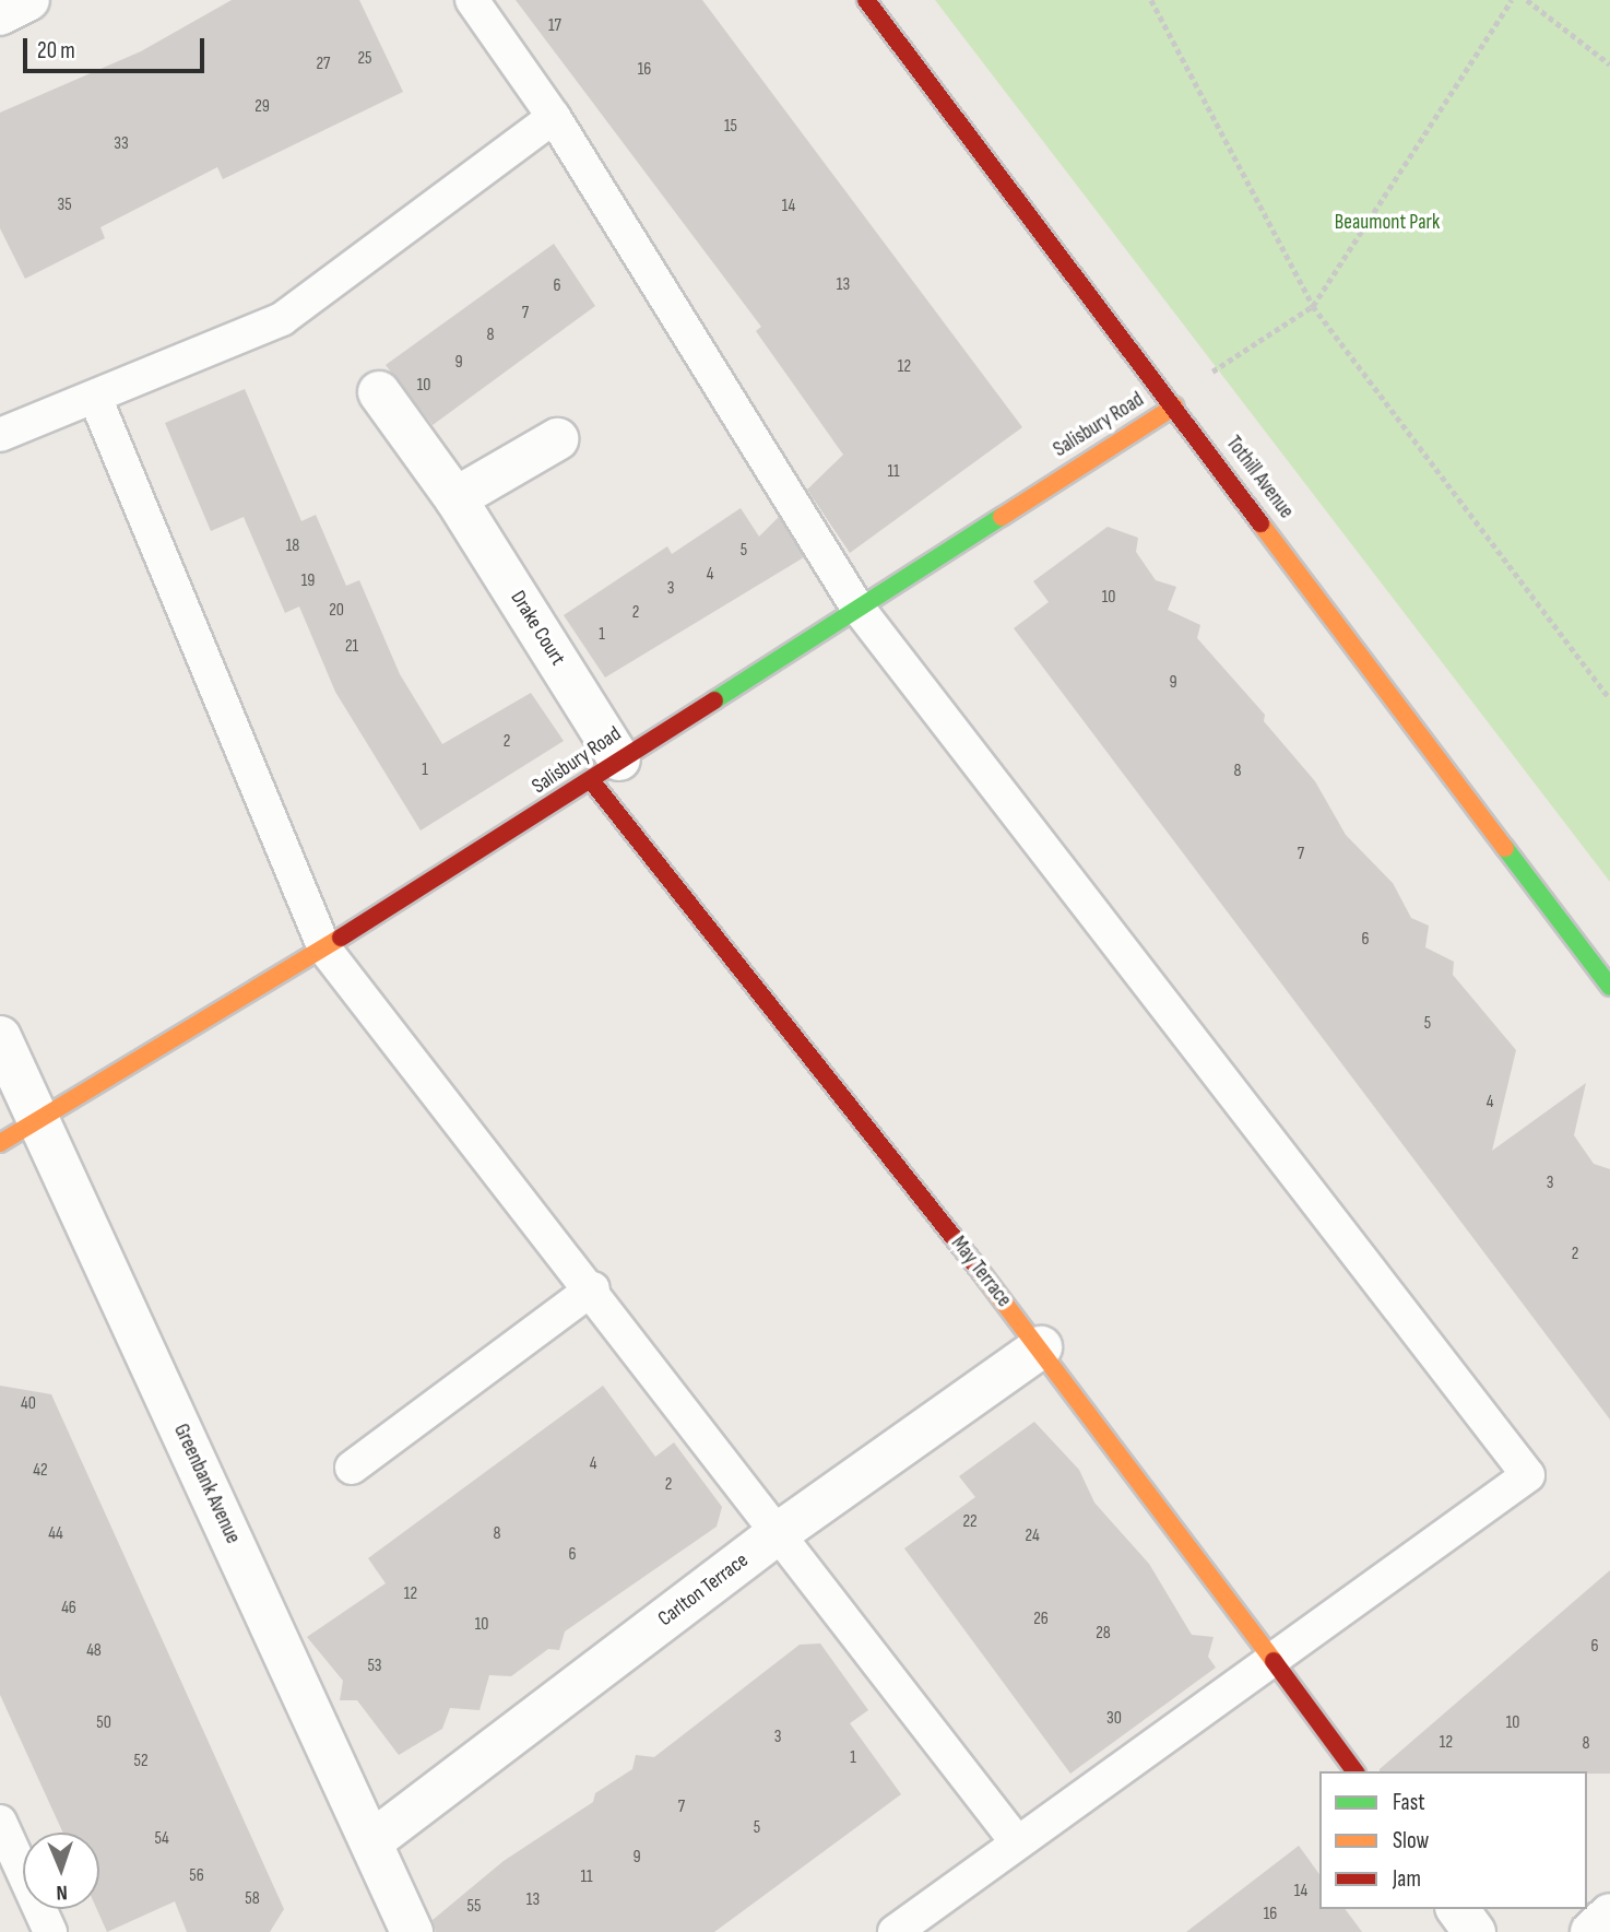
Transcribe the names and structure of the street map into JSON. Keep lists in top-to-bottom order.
{
  "streets": {
    "street": [
      "Salisbury Road",
      "Tothill Avenue",
      "Drake Court",
      "May Terrace",
      "Greenbank Avenue",
      "Carlton Terrace"
    ]
  },
  "crossings": [
    ["Salisbury Road", "Tothill Avenue"],
    ["Salisbury Road", "Drake Court"],
    ["Salisbury Road", "May Terrace"],
    ["Salisbury Road", "Greenbank Avenue"],
    ["Drake Court", "May Terrace"],
    ["May Terrace", "Carlton Terrace"],
    ["Greenbank Avenue", "Carlton Terrace"]
  ],
  "parks": ["Beaumont Park"],
  "house_numbers": [
    "17",
    "25",
    "27",
    "16",
    "29",
    "15",
    "33",
    "35",
    "14",
    "13",
    "6",
    "7",
    "8",
    "9",
    "12",
    "10",
    "11",
    "18",
    "5",
    "4",
    "19",
    "3",
    "10",
    "20",
    "2",
    "1",
    "21",
    "9",
    "2",
    "1",
    "8",
    "7",
    "6",
    "5",
    "4",
    "3",
    "2",
    "40",
    "4",
    "42",
    "2",
    "22",
    "44",
    "8",
    "24",
    "6",
    "12",
    "46",
    "26",
    "10",
    "28",
    "6",
    "48",
    "53",
    "30",
    "50",
    "10",
    "3",
    "12",
    "8",
    "1",
    "52",
    "7",
    "5",
    "54",
    "9",
    "56",
    "11",
    "14",
    "58",
    "13",
    "55",
    "16"
  ],
  "legend": ["Fast", "Slow", "Jam"],
  "scale_bar": "20 m",
  "north": "bottom"
}
